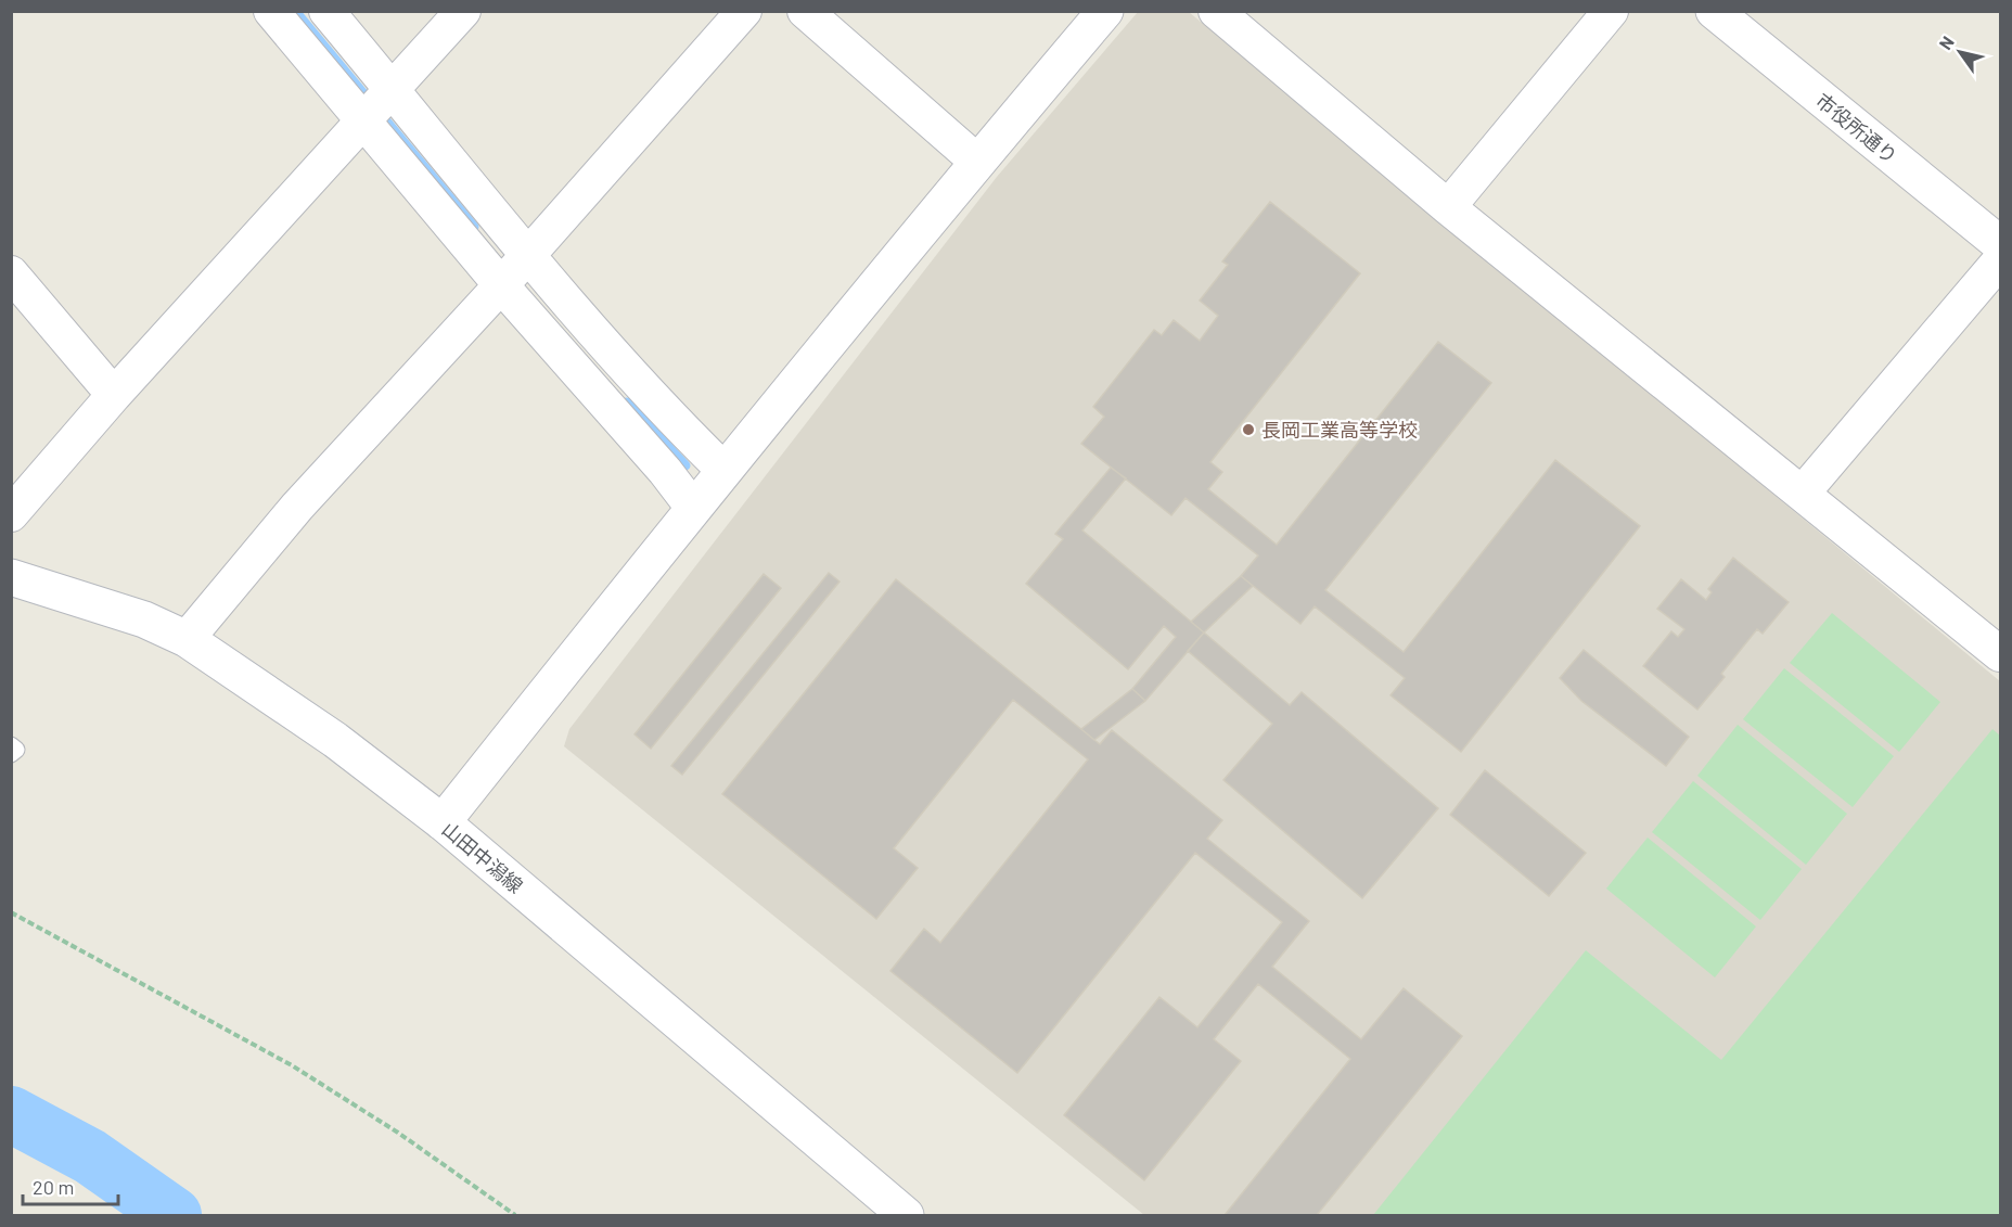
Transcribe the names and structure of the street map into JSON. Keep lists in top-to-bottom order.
{
  "streets": {
    "street": ["市役所通り", "山田中潟線"]
  },
  "places": ["長岡工業高等学校"],
  "scale_bar": "20 m",
  "north": "top left"
}
